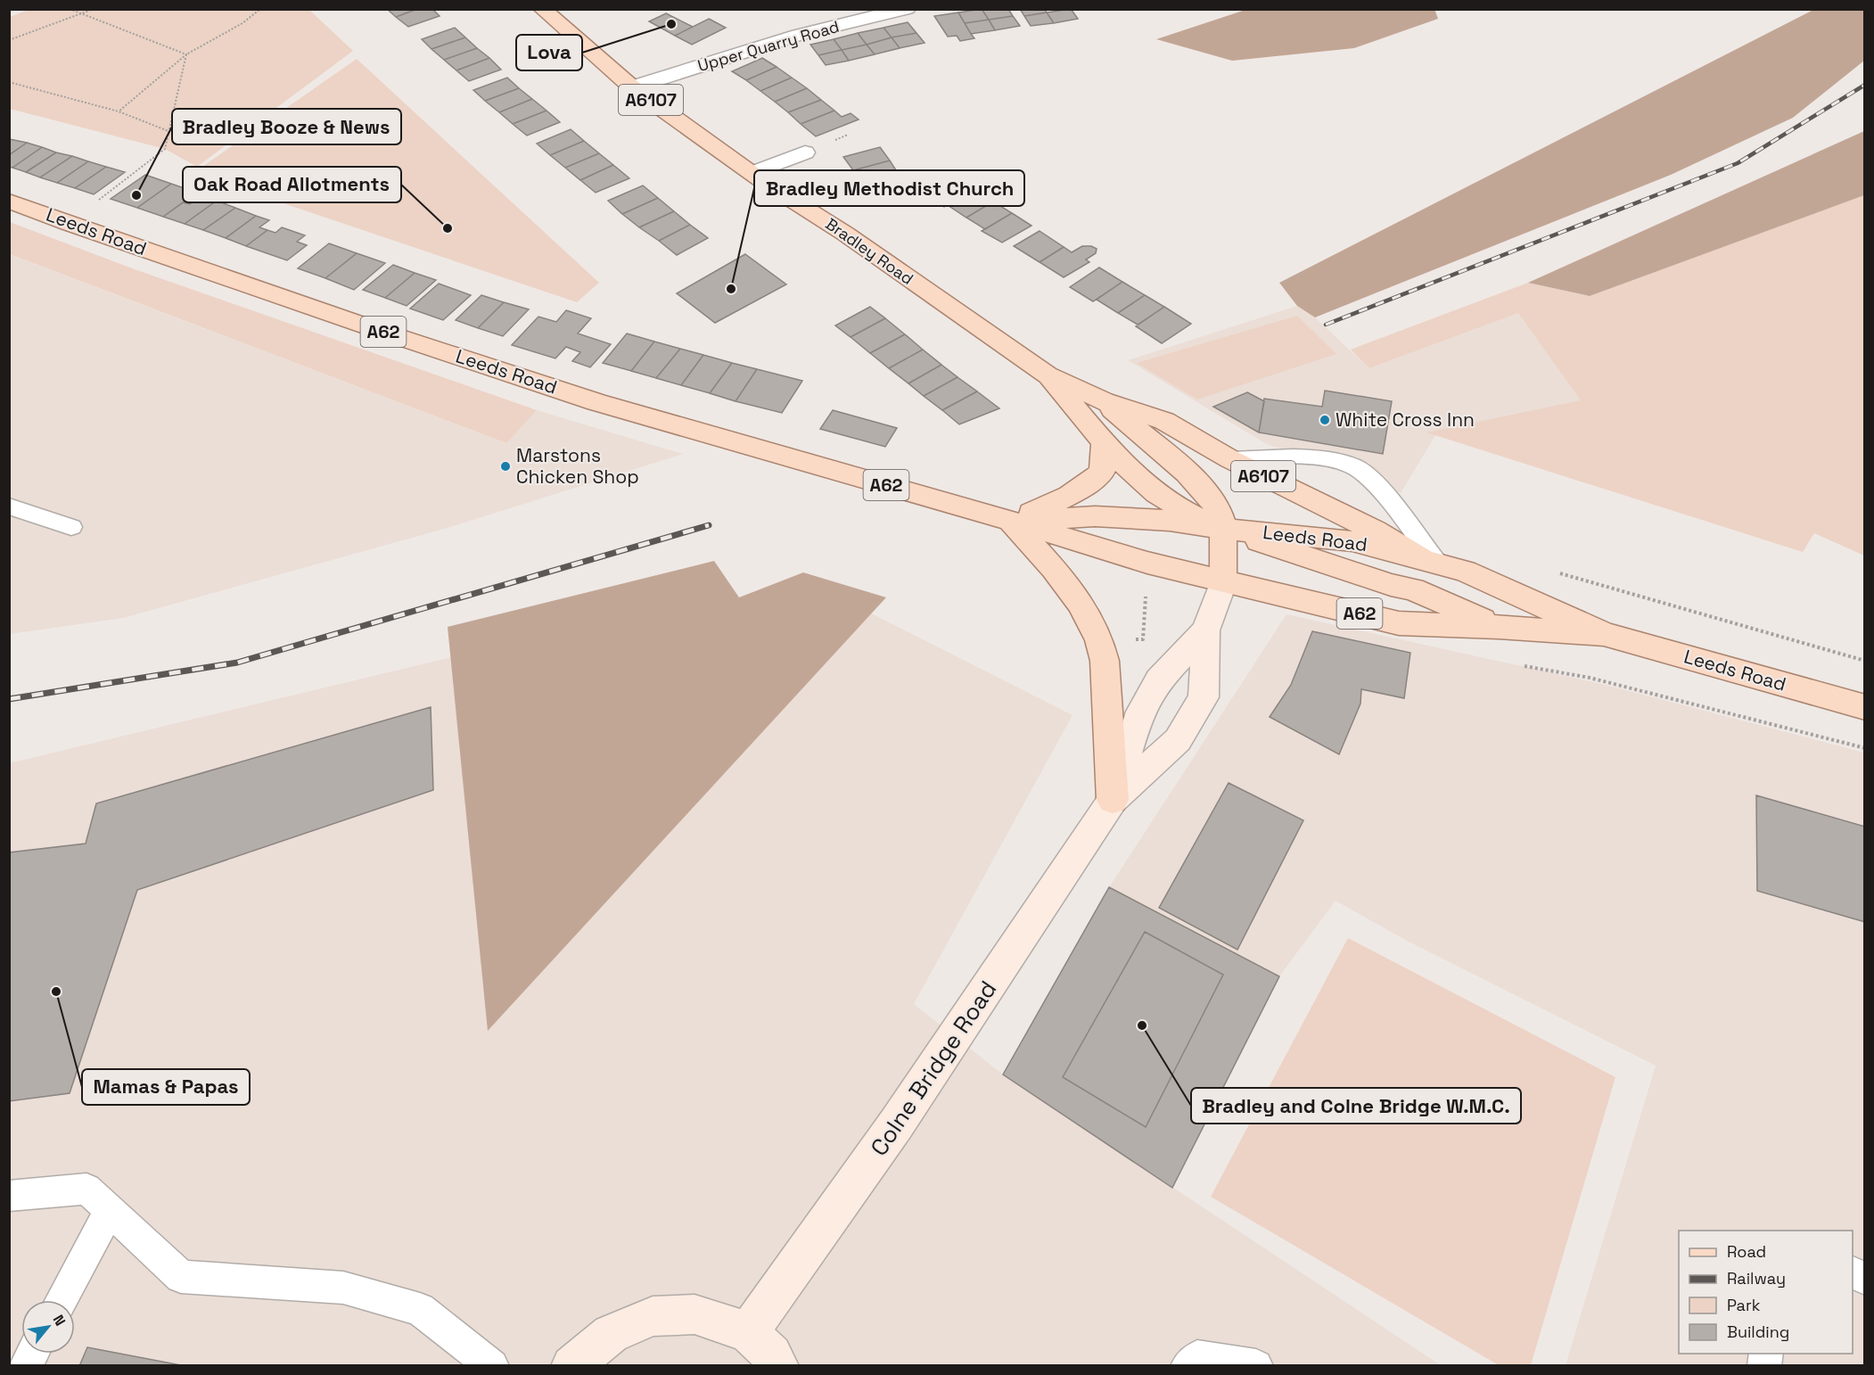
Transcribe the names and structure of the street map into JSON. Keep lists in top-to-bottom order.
{
  "streets": {
    "main road": [
      "A6107",
      "Leeds Road",
      "Bradley Road",
      "A62",
      "Colne Bridge Road"
    ],
    "street": ["Upper Quarry Road"]
  },
  "crossings": [
    ["Upper Quarry Road", "Bradley Road"],
    ["Leeds Road", "Bradley Road"],
    ["Leeds Road", "Colne Bridge Road"]
  ],
  "places": [
    "Lova",
    "Bradley Booze & News",
    "Oak Road Allotments",
    "Bradley Methodist Church",
    "White Cross Inn",
    "Marstons Chicken Shop",
    "Mamas & Papas",
    "Bradley and Colne Bridge W.M.C."
  ],
  "legend": [
    "Road",
    "Railway",
    "Park",
    "Building"
  ],
  "north": "top right"
}
